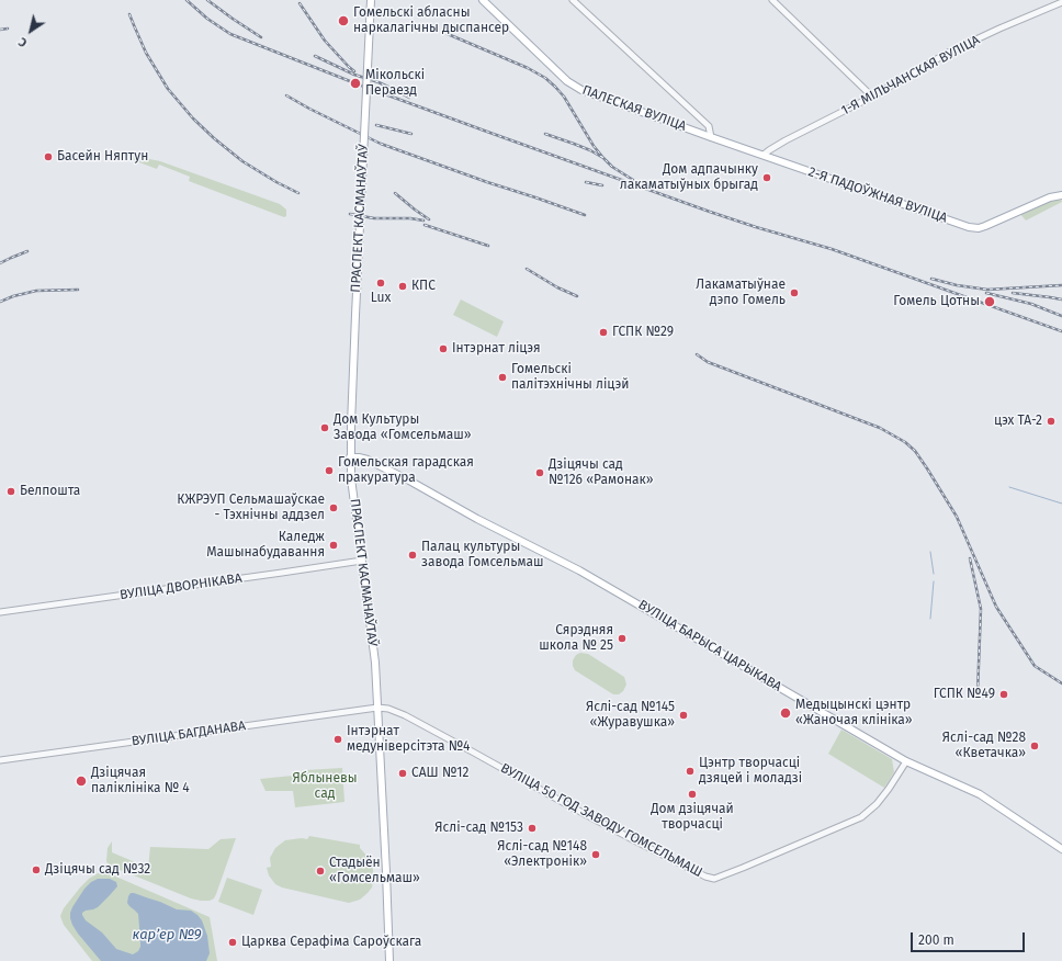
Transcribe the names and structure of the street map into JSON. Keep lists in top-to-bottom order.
{
  "streets": {
    "main road": [
      "ПАЛЕСКАЯ ВУЛІЦА",
      "2-Я ПАДОЎЖНАЯ ВУЛІЦА",
      "ПРАСПЕКТ КАСМАНАЎТАЎ",
      "ВУЛІЦА БАРЫСА ЦАРЫКАВА"
    ],
    "street": [
      "1-Я МІЛЬЧАНСКАЯ ВУЛІЦА",
      "ВУЛІЦА ДВОРНІКАВА",
      "ВУЛІЦА БАГДАНАВА",
      "ВУЛІЦА 50 ГОД ЗАВОДУ ГОМСЕЛЬМАШ"
    ]
  },
  "crossings": [
    ["1-Я МІЛЬЧАНСКАЯ ВУЛІЦА", "ПАЛЕСКАЯ ВУЛІЦА"],
    ["1-Я МІЛЬЧАНСКАЯ ВУЛІЦА", "2-Я ПАДОЎЖНАЯ ВУЛІЦА"],
    ["ПАЛЕСКАЯ ВУЛІЦА", "2-Я ПАДОЎЖНАЯ ВУЛІЦА"],
    ["ПРАСПЕКТ КАСМАНАЎТАЎ", "ВУЛІЦА ДВОРНІКАВА"],
    ["ПРАСПЕКТ КАСМАНАЎТАЎ", "ВУЛІЦА БАРЫСА ЦАРЫКАВА"],
    ["ПРАСПЕКТ КАСМАНАЎТАЎ", "ВУЛІЦА БАГДАНАВА"],
    ["ПРАСПЕКТ КАСМАНАЎТАЎ", "ВУЛІЦА 50 ГОД ЗАВОДУ ГОМСЕЛЬМАШ"],
    ["ВУЛІЦА БАРЫСА ЦАРЫКАВА", "ВУЛІЦА 50 ГОД ЗАВОДУ ГОМСЕЛЬМАШ"],
    ["ВУЛІЦА БАГДАНАВА", "ВУЛІЦА 50 ГОД ЗАВОДУ ГОМСЕЛЬМАШ"]
  ],
  "water": ["карʼер №9"],
  "parks": ["Яблыневы сад"],
  "places": [
    "Гомельскі абласны наркалагічны дыспансер",
    "Мікольскі Пераезд",
    "Басейн Няптун",
    "Дом адпачынку лакаматыўных брыгад",
    "Lux",
    "КПС",
    "Лакаматыўнае дэпо Гомель",
    "Гомель Цотны",
    "ГСПК №29",
    "Інтэрнат ліцэя",
    "Гомельскі палітэхнічны ліцэй",
    "цэх ТА-2",
    "Дом Культуры Завода «Гомсельмаш»",
    "Гомельская гарадская пракуратура",
    "Дзіцячы сад №126 «Рамонак»",
    "Белпошта",
    "КЖРЭУП Сельмашаўскае - Тэхнічны аддзел",
    "Каледж Машынабудавання",
    "Палац культуры завода Гомсельмаш",
    "Сярэдняя школа № 25",
    "ГСПК №49",
    "Медыцынскі цэнтр «Жаночая клініка»",
    "Яслі-сад №145 «Журавушка»",
    "Інтэрнат медуніверсітэта №4",
    "Яслі-сад №28 «Кветачка»",
    "Цэнтр творчасці дзяцей і моладзі",
    "САШ №12",
    "Дзіцячая паліклініка № 4",
    "Дом дзіцячай творчасці",
    "Яслі-сад №153",
    "Яслі-сад №148 «Электронік»",
    "Дзіцячы сад №32",
    "Стадыён «Гомсельмаш»",
    "Царква Серафіма Сароўскага"
  ],
  "scale_bar": "200 m",
  "north": "bottom left"
}
